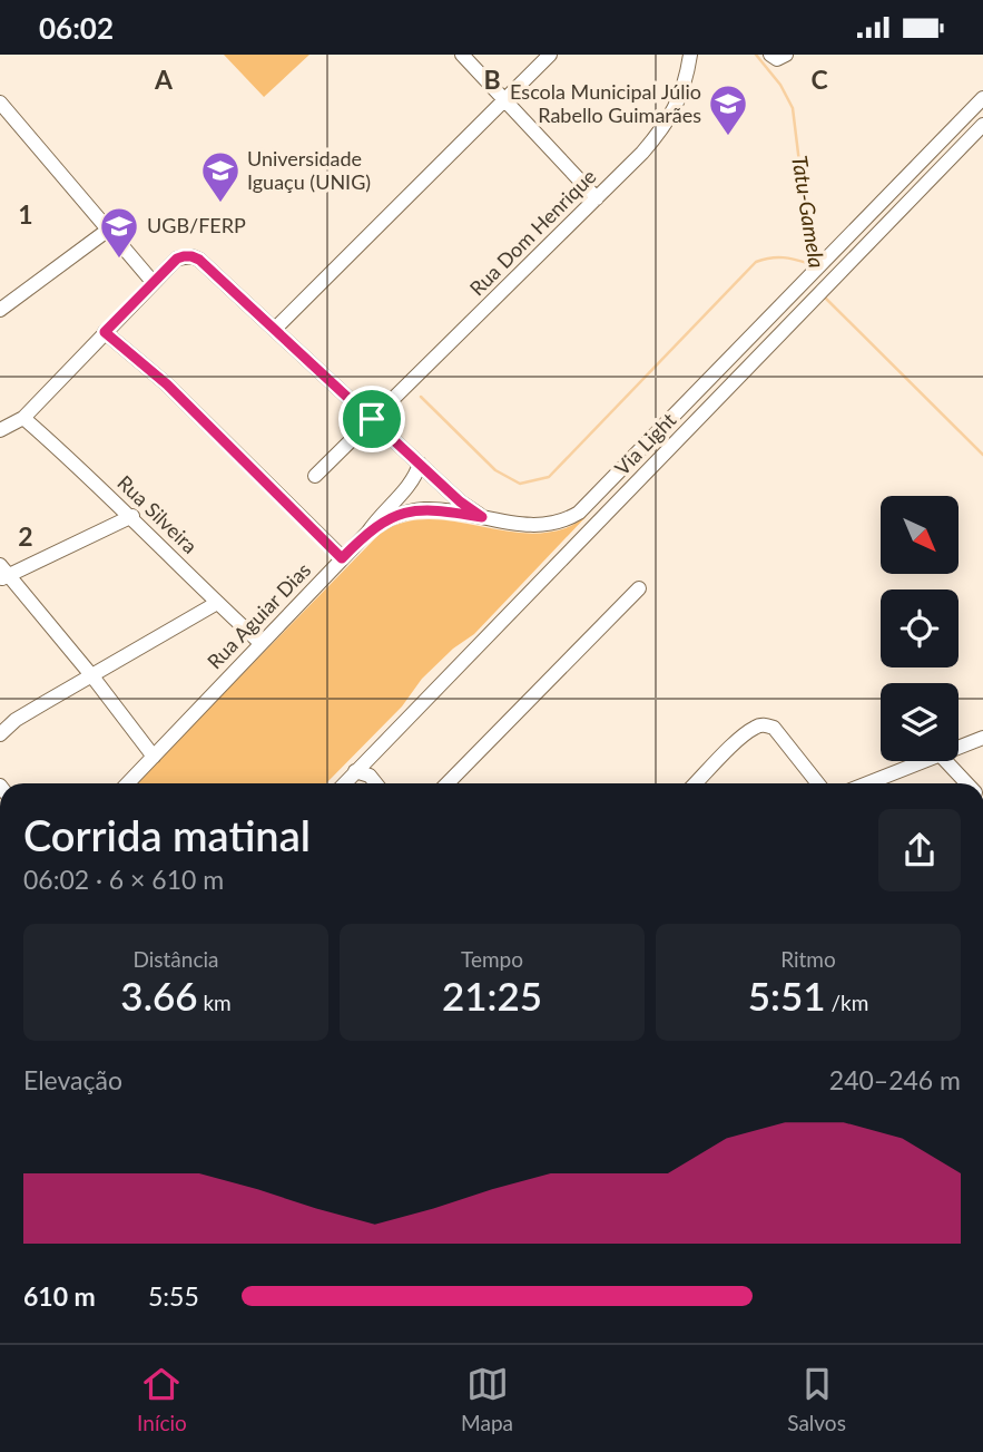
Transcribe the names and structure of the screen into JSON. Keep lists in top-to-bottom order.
{
  "streets": {
    "street": [
      "Rua Dom Henrique",
      "Via Light",
      "Rua Silveira",
      "Rua Aguiar Dias"
    ]
  },
  "crossings": [
    ["Via Light", "Rua Aguiar Dias"],
    ["Rua Silveira", "Rua Aguiar Dias"]
  ],
  "water": ["Tatu-Gamela"],
  "places": {
    "school or university": ["Escola Municipal Júlio Rabello Guimarães", "Universidade Iguaçu (UNIG)", "UGB/FERP"]
  },
  "north": "bottom right",
  "page": {
    "status": "06:02",
    "heading": ["Corrida matinal", "06:02 · 6 × 610 m"],
    "stats": [
      ["Distância", "3.66 km"],
      ["Tempo", "21:25"],
      ["Ritmo", "5:51 /km"]
    ],
    "chart": ["Elevação", "240–246 m"],
    "list": [
      {
        "name": "610 m",
        "note": "5:55"
      }
    ],
    "tabs": ["Início", "Mapa", "Salvos"]
  },
  "grid": {
    "columns": ["A", "B", "C"],
    "rows": ["1", "2"]
  }
}
